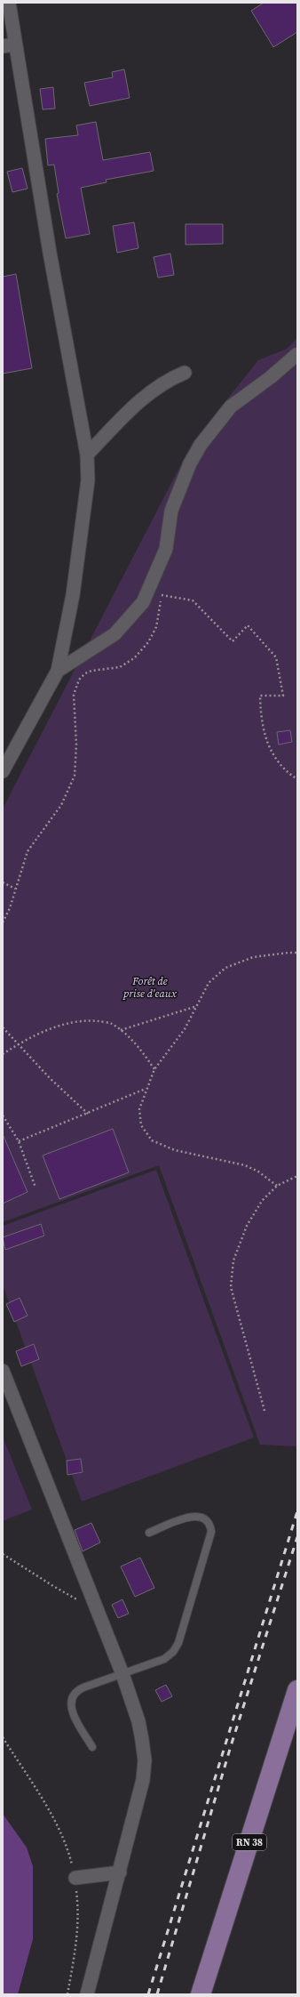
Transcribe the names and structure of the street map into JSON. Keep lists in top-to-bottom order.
{
  "streets": {
    "main road": ["RN 38"]
  },
  "parks": ["Forêt de prise d'eaux"]
}
